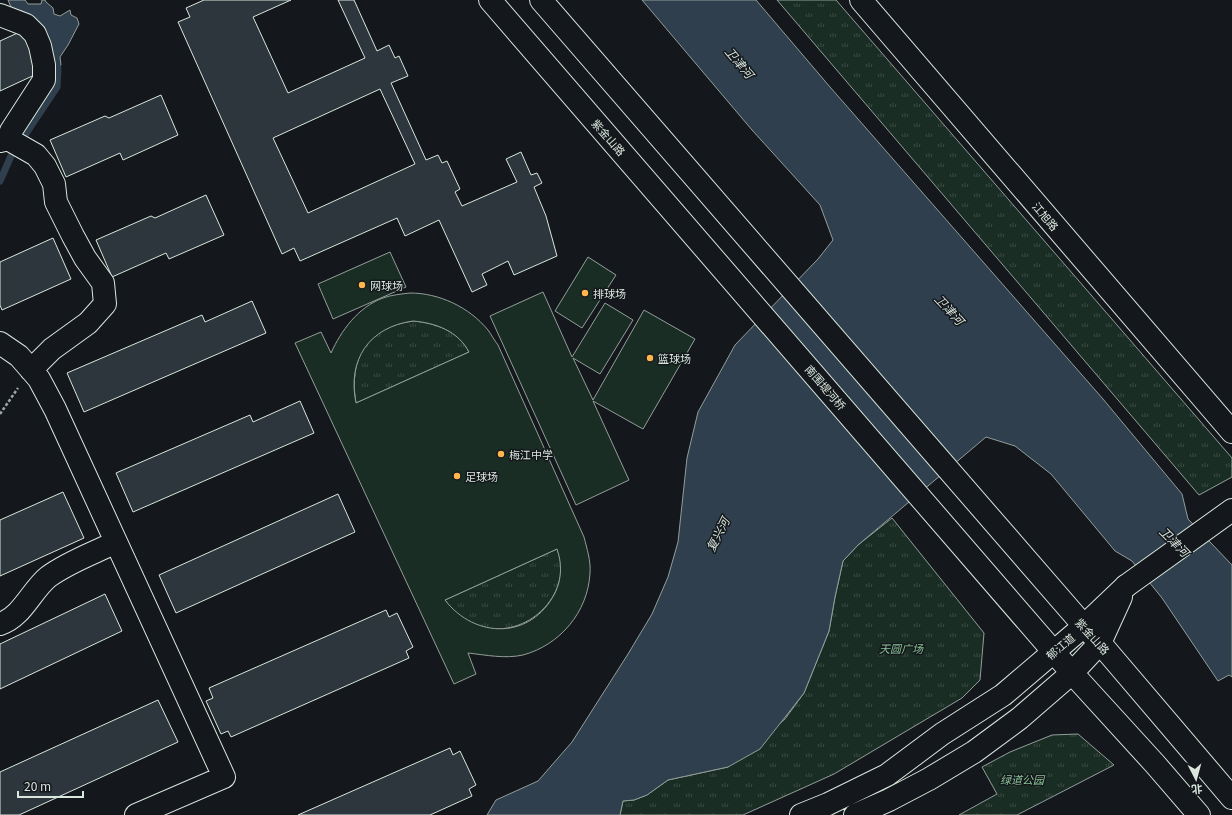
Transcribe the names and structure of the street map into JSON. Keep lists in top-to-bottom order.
{
  "streets": {
    "main road": [
      "紫金山路",
      "江旭路",
      "南围堤河桥",
      "郁江道"
    ]
  },
  "crossings": [
    ["紫金山路", "南围堤河桥"],
    ["紫金山路", "郁江道"],
    ["南围堤河桥", "郁江道"]
  ],
  "water": ["卫津河", "复兴河"],
  "parks": ["天圆广场", "绿道公园"],
  "places": [
    "网球场",
    "排球场",
    "篮球场",
    "梅江中学",
    "足球场"
  ],
  "scale_bar": "20 m",
  "north": "bottom"
}
